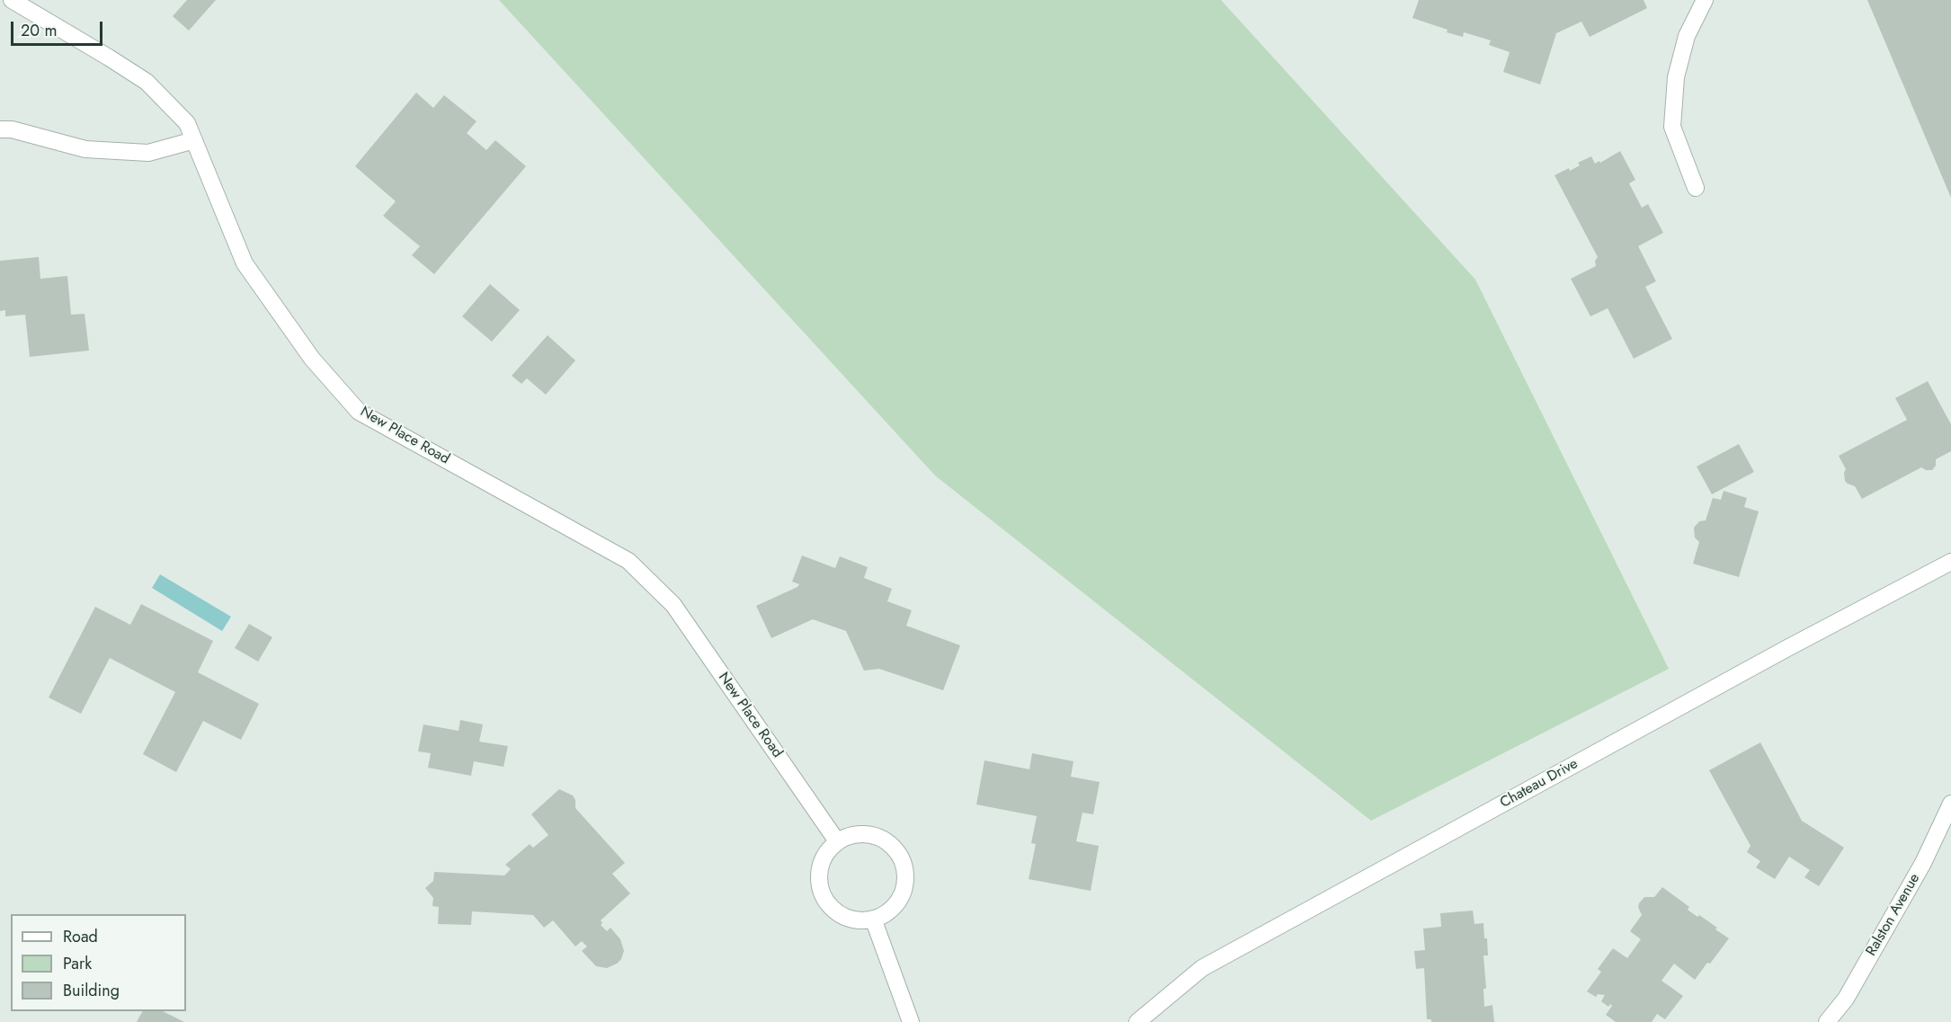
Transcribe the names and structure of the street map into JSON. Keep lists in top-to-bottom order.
{
  "streets": {
    "street": ["New Place Road", "Chateau Drive", "Ralston Avenue"]
  },
  "legend": ["Road", "Park", "Building"],
  "scale_bar": "20 m"
}
